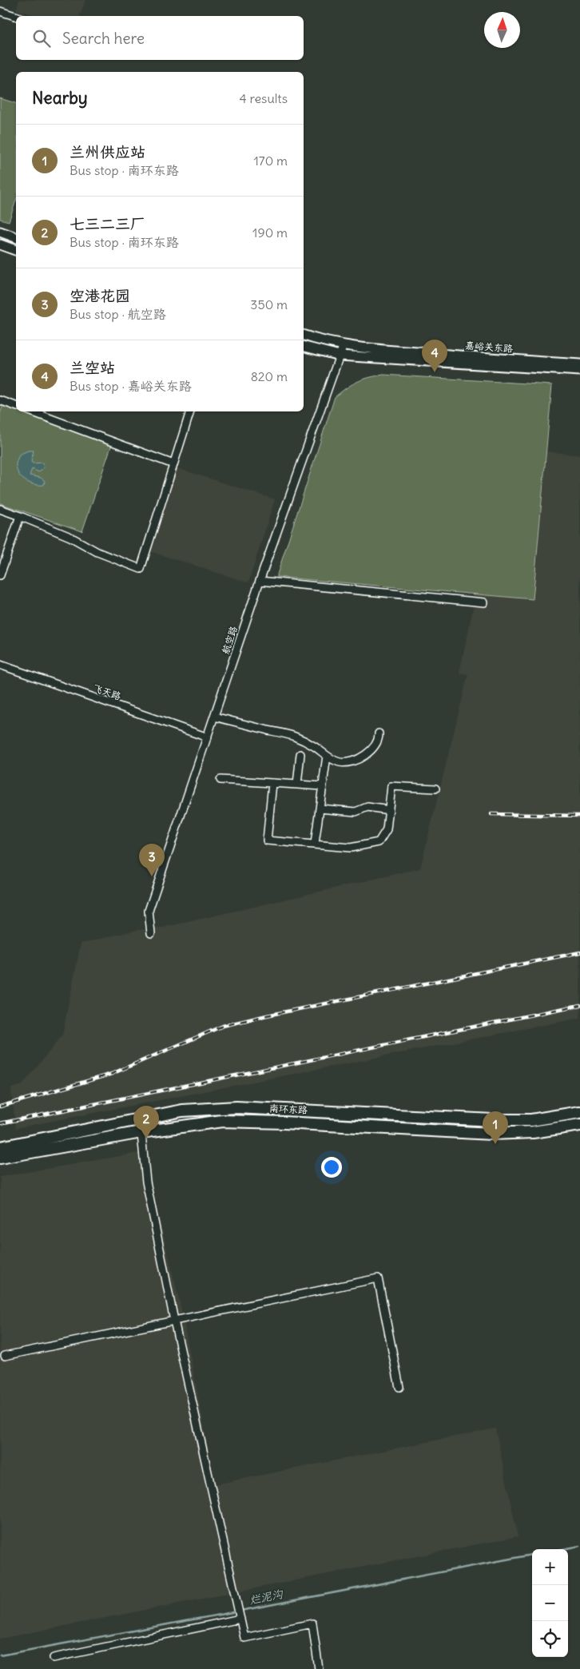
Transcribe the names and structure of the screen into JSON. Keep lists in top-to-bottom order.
{
  "streets": {
    "highway": ["南环东路"],
    "main road": ["嘉峪关东路"],
    "street": ["航空路", "飞天路"]
  },
  "crossings": [
    ["嘉峪关东路", "航空路"],
    ["航空路", "飞天路"]
  ],
  "water": ["烂泥沟"],
  "north": "top",
  "page": {
    "search": "Search here",
    "heading": ["Nearby", "4 results"],
    "list": [
      {
        "mark": "1",
        "name": "兰州供应站",
        "note": "Bus stop · 南环东路",
        "value": "170 m"
      },
      {
        "mark": "2",
        "name": "七三二三厂",
        "note": "Bus stop · 南环东路",
        "value": "190 m"
      },
      {
        "mark": "3",
        "name": "空港花园",
        "note": "Bus stop · 航空路",
        "value": "350 m"
      },
      {
        "mark": "4",
        "name": "兰空站",
        "note": "Bus stop · 嘉峪关东路",
        "value": "820 m"
      }
    ],
    "pins": [
      "4",
      "3",
      "2",
      "1"
    ],
    "map_buttons": ["+", "−"]
  }
}
